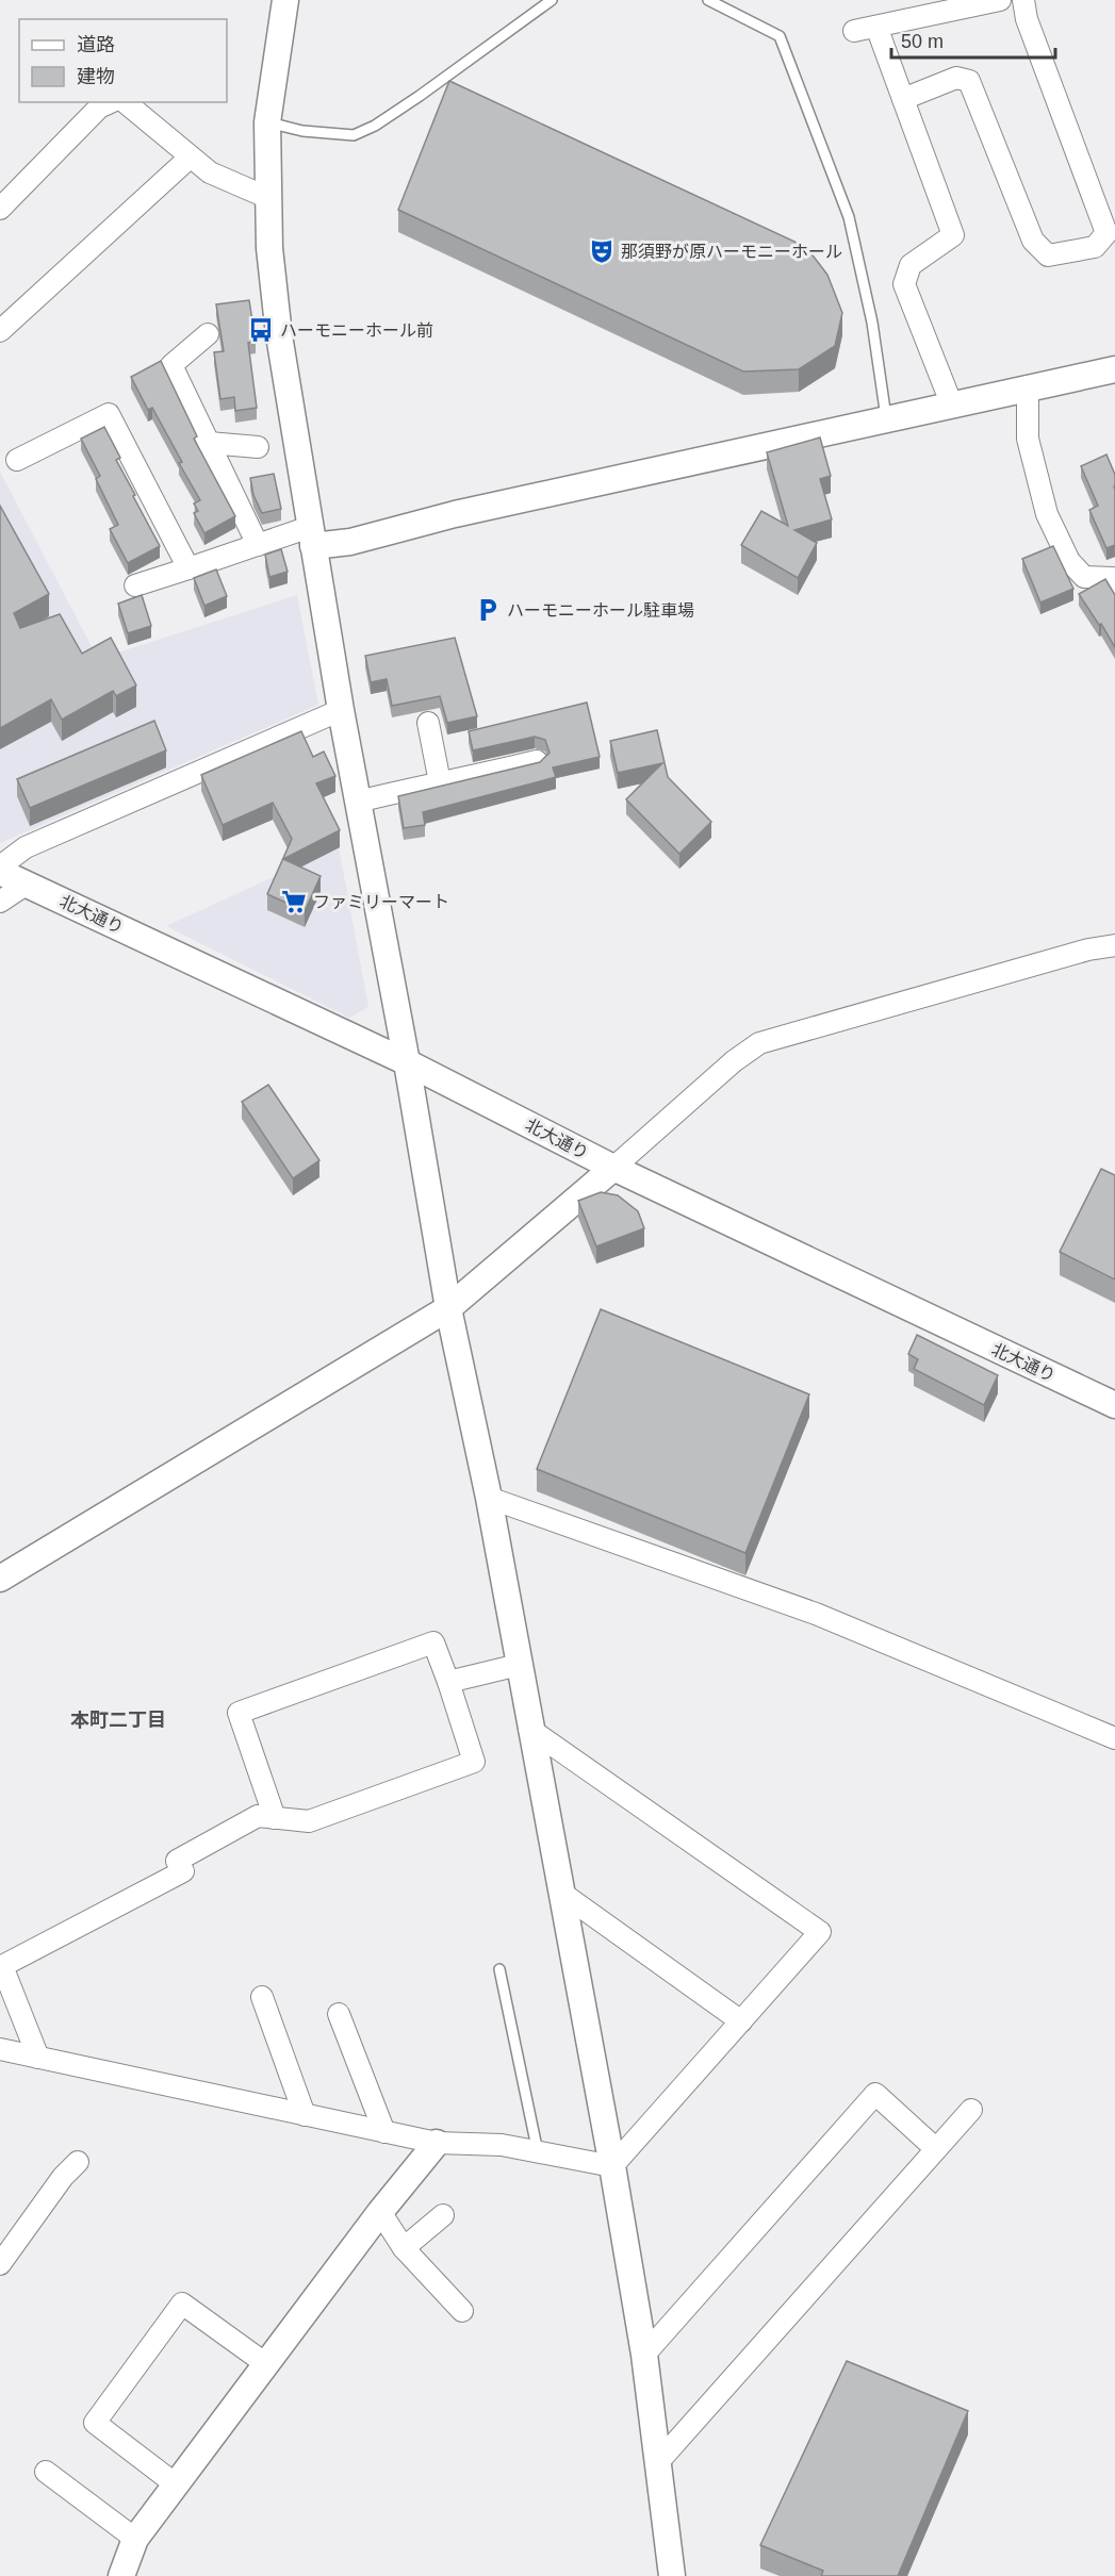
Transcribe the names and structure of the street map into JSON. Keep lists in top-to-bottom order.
{
  "streets": {
    "street": ["北大通り"]
  },
  "districts": ["本町二丁目"],
  "places": {
    "theatre": ["那須野が原ハーモニーホール"],
    "bus stop": ["ハーモニーホール前"],
    "parking": ["ハーモニーホール駐車場"],
    "supermarket": ["ファミリーマート"]
  },
  "legend": ["道路", "建物"],
  "scale_bar": "50 m"
}
